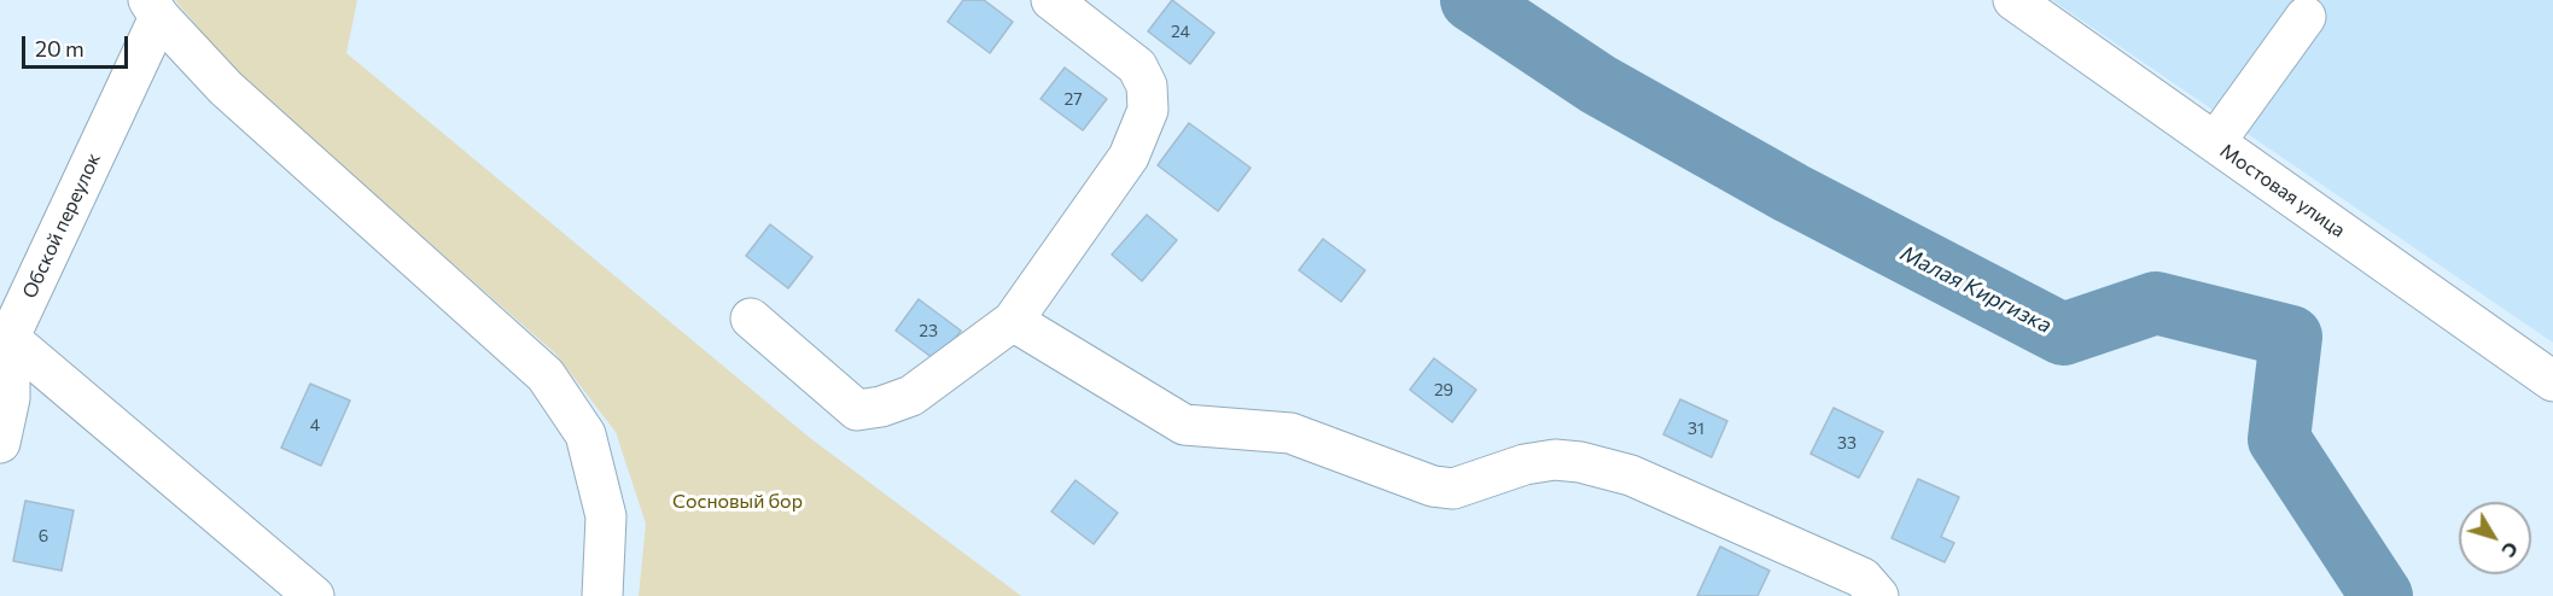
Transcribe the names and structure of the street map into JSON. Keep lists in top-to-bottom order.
{
  "streets": {
    "street": ["Мостовая улица", "Обской переулок"]
  },
  "water": ["Малая Киргизка"],
  "parks": ["Сосновый бор"],
  "house_numbers": [
    "24",
    "27",
    "23",
    "29",
    "4",
    "31",
    "33",
    "6"
  ],
  "scale_bar": "20 m",
  "north": "bottom right"
}
